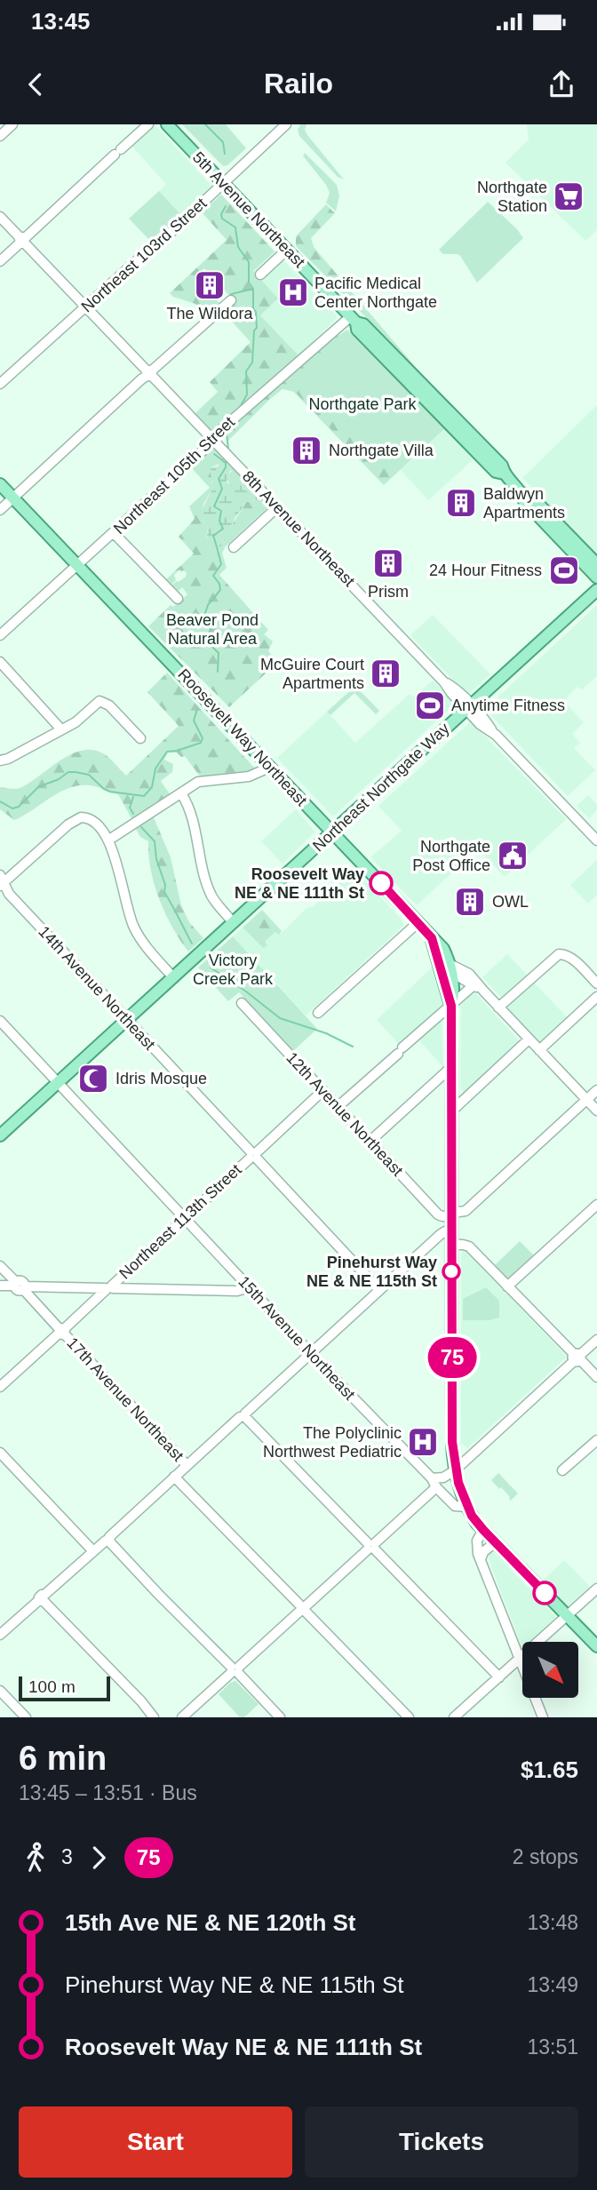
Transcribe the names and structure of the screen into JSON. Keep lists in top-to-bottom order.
{
  "streets": {
    "main road": [
      "5th Avenue Northeast",
      "Roosevelt Way Northeast",
      "Northeast Northgate Way",
      "15th Avenue Northeast"
    ],
    "street": [
      "Northeast 103rd Street",
      "Northeast 105th Street",
      "8th Avenue Northeast",
      "14th Avenue Northeast",
      "12th Avenue Northeast",
      "Northeast 113th Street",
      "17th Avenue Northeast"
    ]
  },
  "crossings": [
    ["5th Avenue Northeast", "Northeast 103rd Street"],
    ["5th Avenue Northeast", "Northeast 105th Street"],
    ["Northeast 103rd Street", "8th Avenue Northeast"],
    ["Northeast 105th Street", "8th Avenue Northeast"],
    ["Northeast 105th Street", "Roosevelt Way Northeast"],
    ["8th Avenue Northeast", "Northeast Northgate Way"],
    ["Roosevelt Way Northeast", "Northeast Northgate Way"],
    ["Roosevelt Way Northeast", "12th Avenue Northeast"],
    ["Roosevelt Way Northeast", "15th Avenue Northeast"],
    ["Northeast Northgate Way", "14th Avenue Northeast"],
    ["Northeast Northgate Way", "15th Avenue Northeast"],
    ["14th Avenue Northeast", "Northeast 113th Street"],
    ["12th Avenue Northeast", "Northeast 113th Street"],
    ["Northeast 113th Street", "15th Avenue Northeast"],
    ["Northeast 113th Street", "17th Avenue Northeast"]
  ],
  "parks": ["Northgate Park", "Beaver Pond Natural Area", "Victory Creek Park"],
  "places": {
    "supermarket": ["Northgate Station"],
    "building": [
      "The Wildora",
      "Northgate Villa",
      "Baldwyn Apartments",
      "Prism",
      "McGuire Court Apartments",
      "OWL"
    ],
    "hospital": ["Pacific Medical Center Northgate", "The Polyclinic Northwest Pediatric"],
    "sports": ["24 Hour Fitness", "Anytime Fitness"],
    "public building": ["Northgate Post Office"],
    "other": ["Roosevelt Way NE & NE 111th St", "Pinehurst Way NE & NE 115th St"],
    "mosque": ["Idris Mosque"]
  },
  "lines": ["bus line 75"],
  "scale_bar": "100 m",
  "north": "bottom right",
  "page": {
    "status": "13:45",
    "header": "Railo",
    "on_map": "75",
    "scale": "100 m",
    "heading": ["6 min", "13:45 – 13:51 · Bus", "$1.65"],
    "legs": ["3", "75", "2 stops"],
    "list": [
      {
        "name": "15th Ave NE & NE 120th St",
        "value": "13:48"
      },
      {
        "name": "Pinehurst Way NE & NE 115th St",
        "value": "13:49"
      },
      {
        "name": "Roosevelt Way NE & NE 111th St",
        "value": "13:51"
      }
    ],
    "buttons": ["Start", "Tickets"]
  }
}
